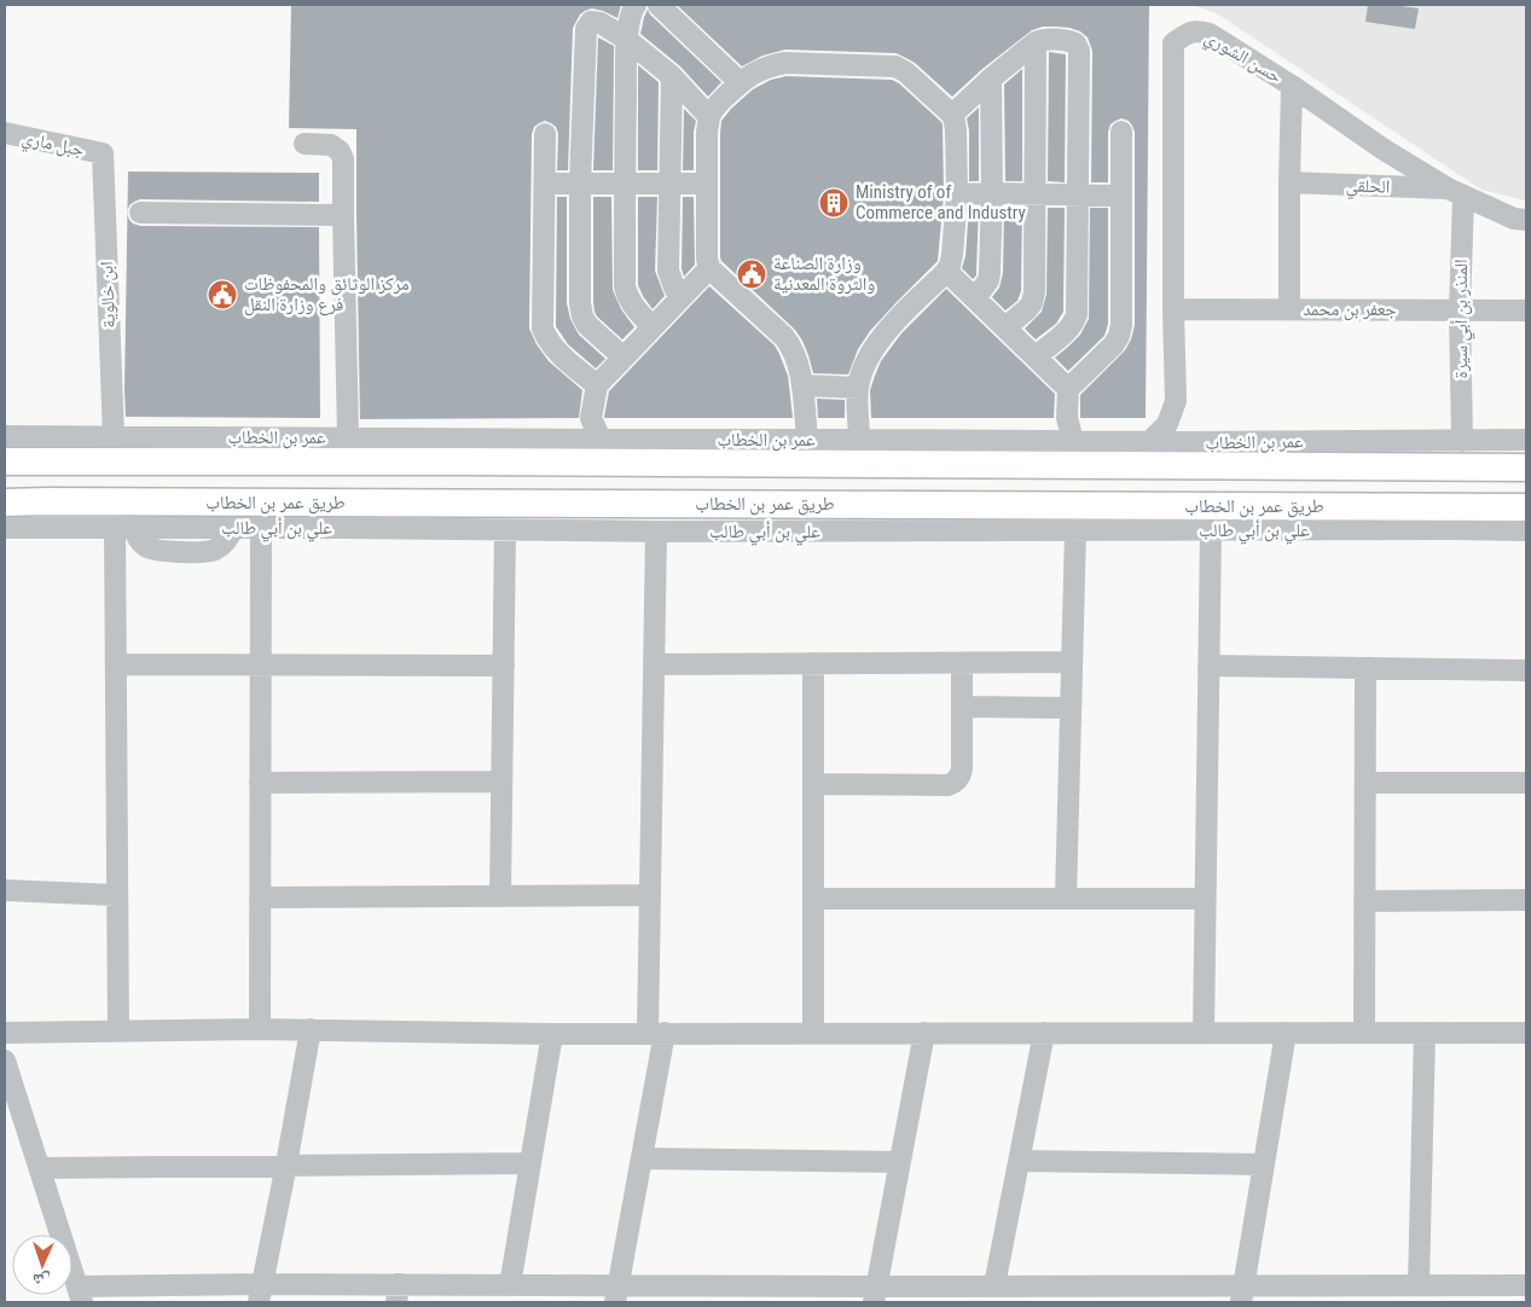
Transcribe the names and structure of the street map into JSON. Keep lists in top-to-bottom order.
{
  "streets": {
    "main road": ["طريق عمر بن الخطاب"],
    "street": [
      "حسن الشوري",
      "جبل ماري",
      "الحلقي",
      "ابن خالوية",
      "جعفر بن محمد",
      "المنذر بن أبي سيرة",
      "عمر بن الخطاب",
      "علي بن أبي طالب"
    ]
  },
  "crossings": [
    ["حسن الشوري", "الحلقي"],
    ["حسن الشوري", "جعفر بن محمد"],
    ["حسن الشوري", "المنذر بن أبي سيرة"],
    ["حسن الشوري", "عمر بن الخطاب"],
    ["جبل ماري", "ابن خالوية"],
    ["الحلقي", "المنذر بن أبي سيرة"],
    ["ابن خالوية", "عمر بن الخطاب"],
    ["جعفر بن محمد", "المنذر بن أبي سيرة"],
    ["المنذر بن أبي سيرة", "عمر بن الخطاب"]
  ],
  "places": {
    "building": ["Ministry of of Commerce and Industry"],
    "public building": ["وزارة الصناعة والثروة المعدنية", "مركز الوثائق والمحفوظات فرع وزارة النقل"]
  },
  "north": "bottom"
}
